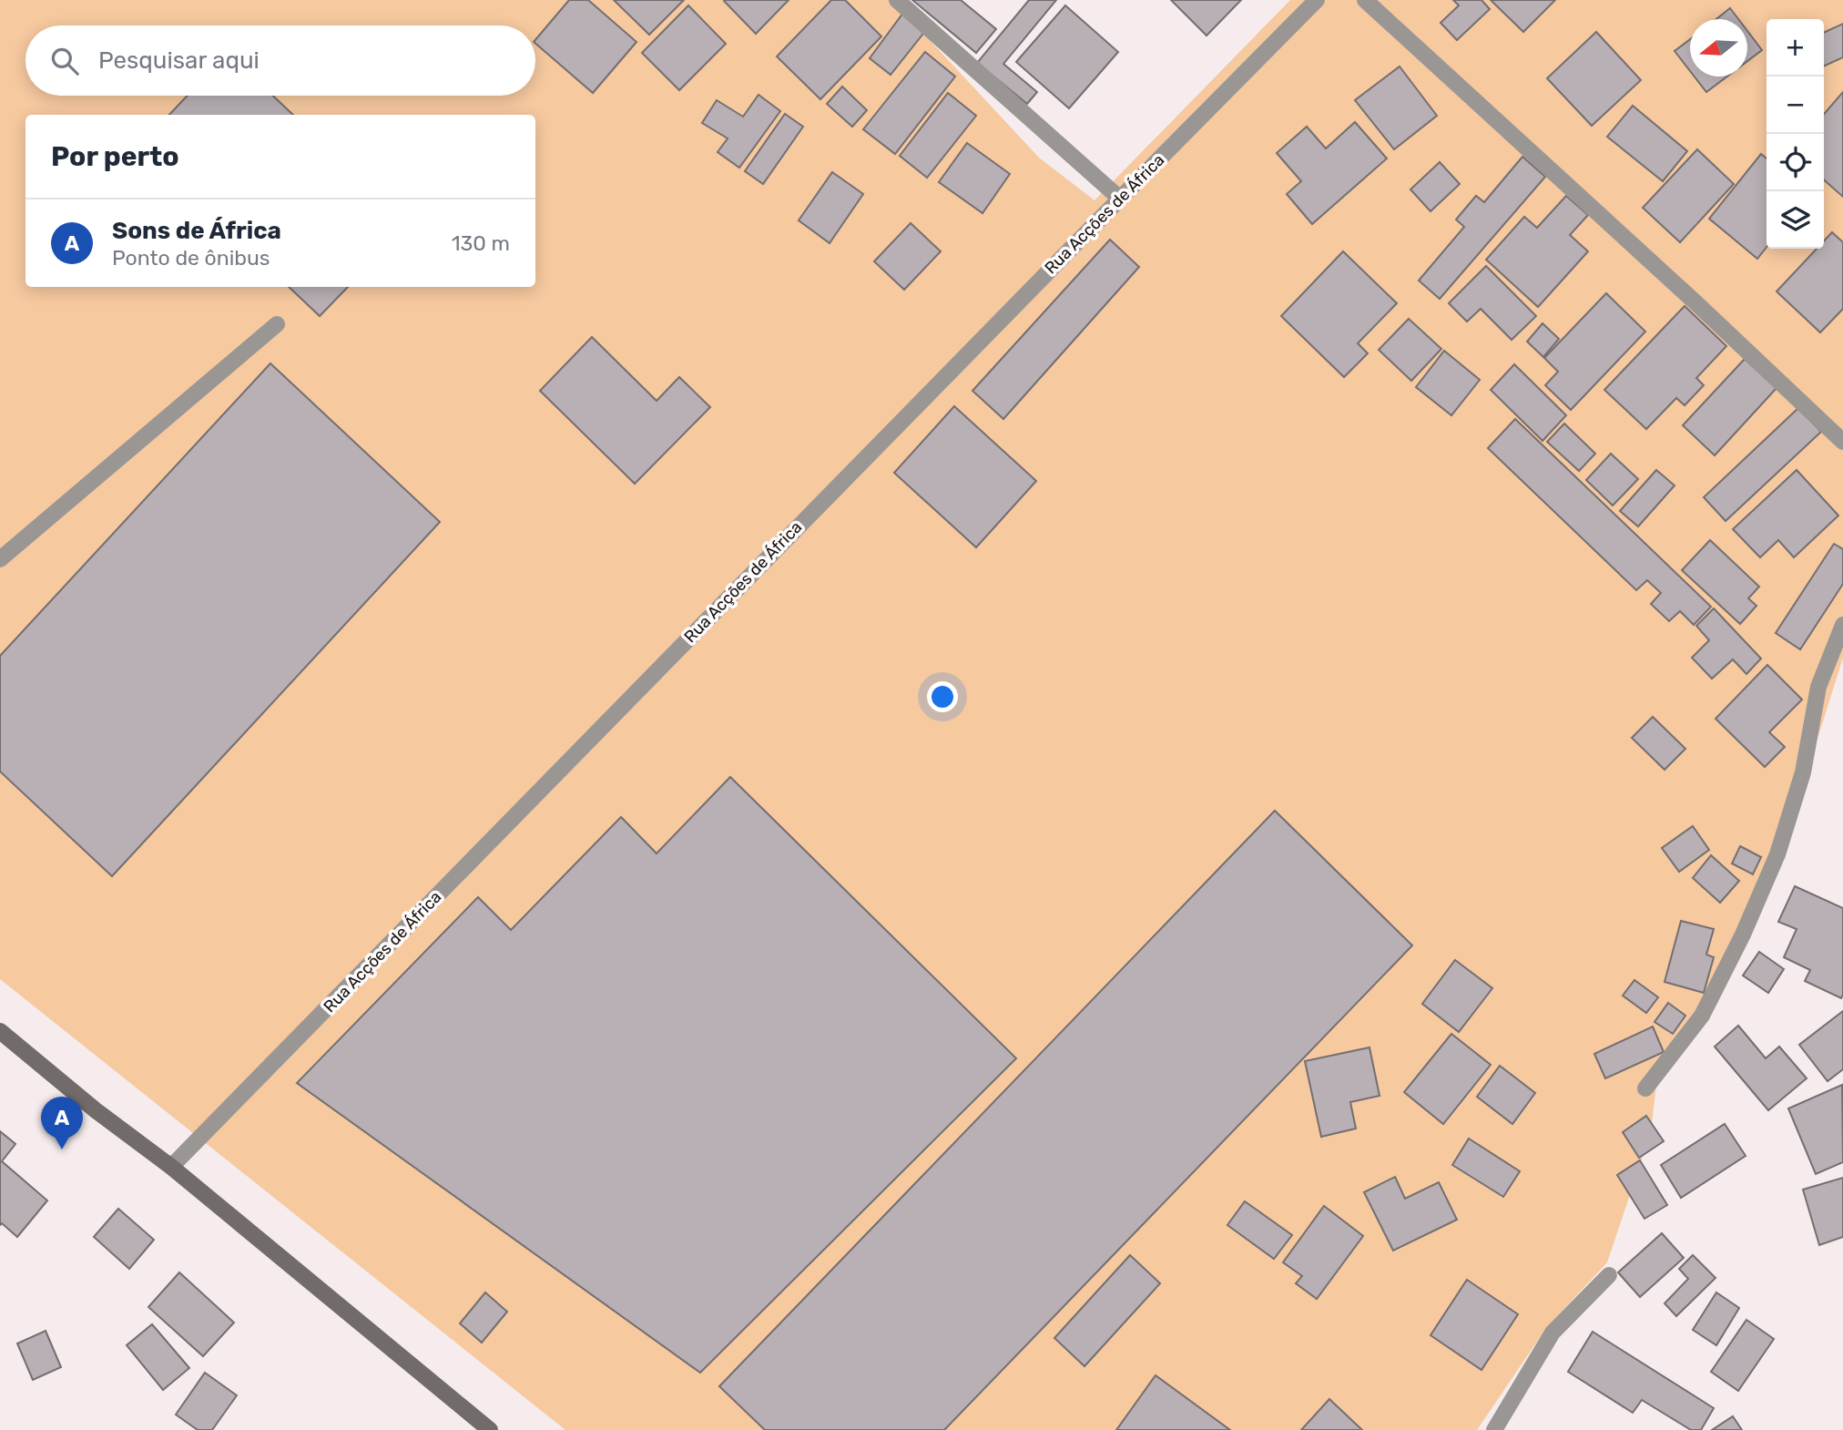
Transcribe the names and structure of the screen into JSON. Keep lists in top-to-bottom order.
{
  "streets": {
    "street": ["Rua Acções de África"]
  },
  "north": "left",
  "page": {
    "map_buttons": ["+", "−"],
    "search": "Pesquisar aqui",
    "heading": "Por perto",
    "list": [
      {
        "mark": "A",
        "name": "Sons de África",
        "note": "Ponto de ônibus",
        "value": "130 m"
      }
    ],
    "pins": "A"
  }
}
